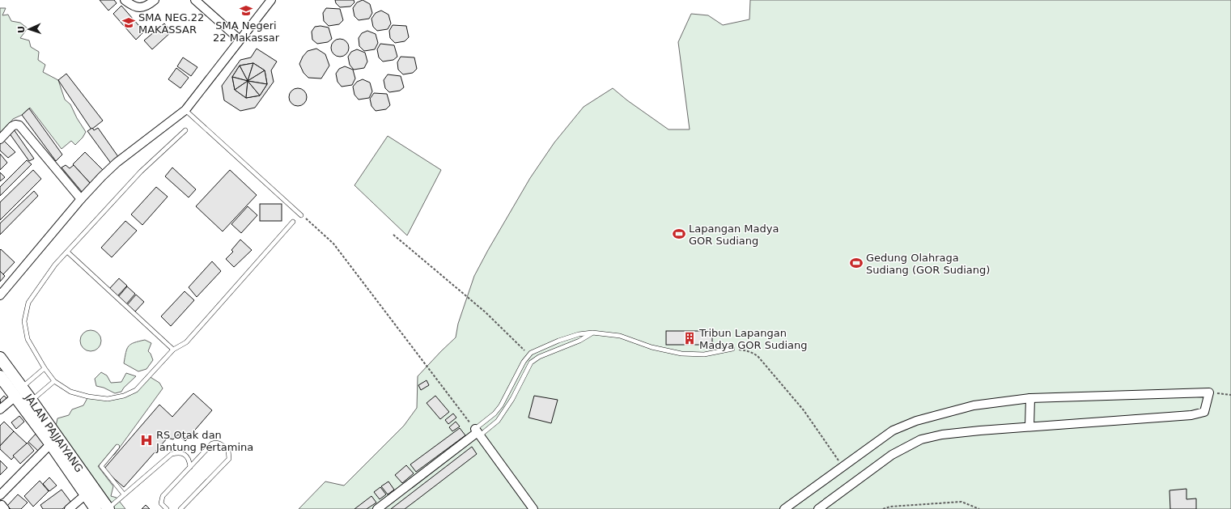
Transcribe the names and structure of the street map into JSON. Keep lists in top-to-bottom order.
{
  "streets": {
    "main road": ["JALAN PAJJAIYANG"]
  },
  "places": {
    "school or university": ["SMA Negeri 22 Makassar", "SMA NEG.22 MAKASSAR"],
    "sports": ["Lapangan Madya GOR Sudiang", "Gedung Olahraga Sudiang (GOR Sudiang)"],
    "building": ["Tribun Lapangan Madya GOR Sudiang"],
    "hospital": ["RS Otak dan Jantung Pertamina"]
  },
  "north": "left"
}
